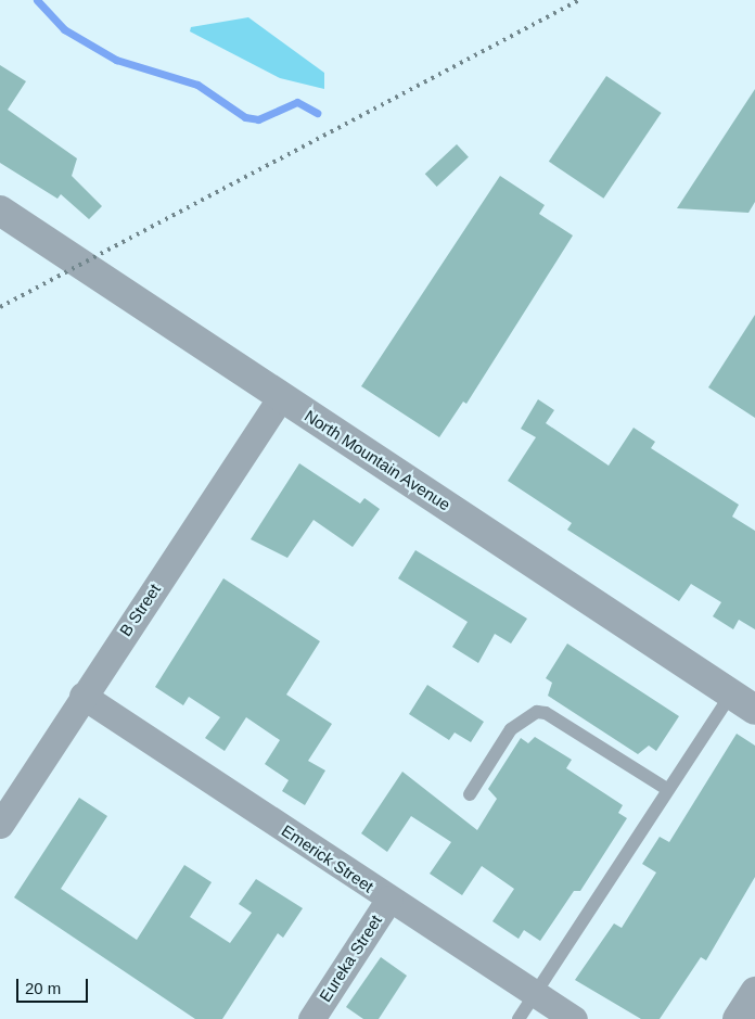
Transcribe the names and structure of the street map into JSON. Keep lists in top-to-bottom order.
{
  "streets": {
    "street": [
      "North Mountain Avenue",
      "B Street",
      "Emerick Street",
      "Eureka Street"
    ]
  },
  "crossings": [
    ["North Mountain Avenue", "B Street"],
    ["B Street", "Emerick Street"],
    ["Emerick Street", "Eureka Street"]
  ],
  "scale_bar": "20 m"
}
